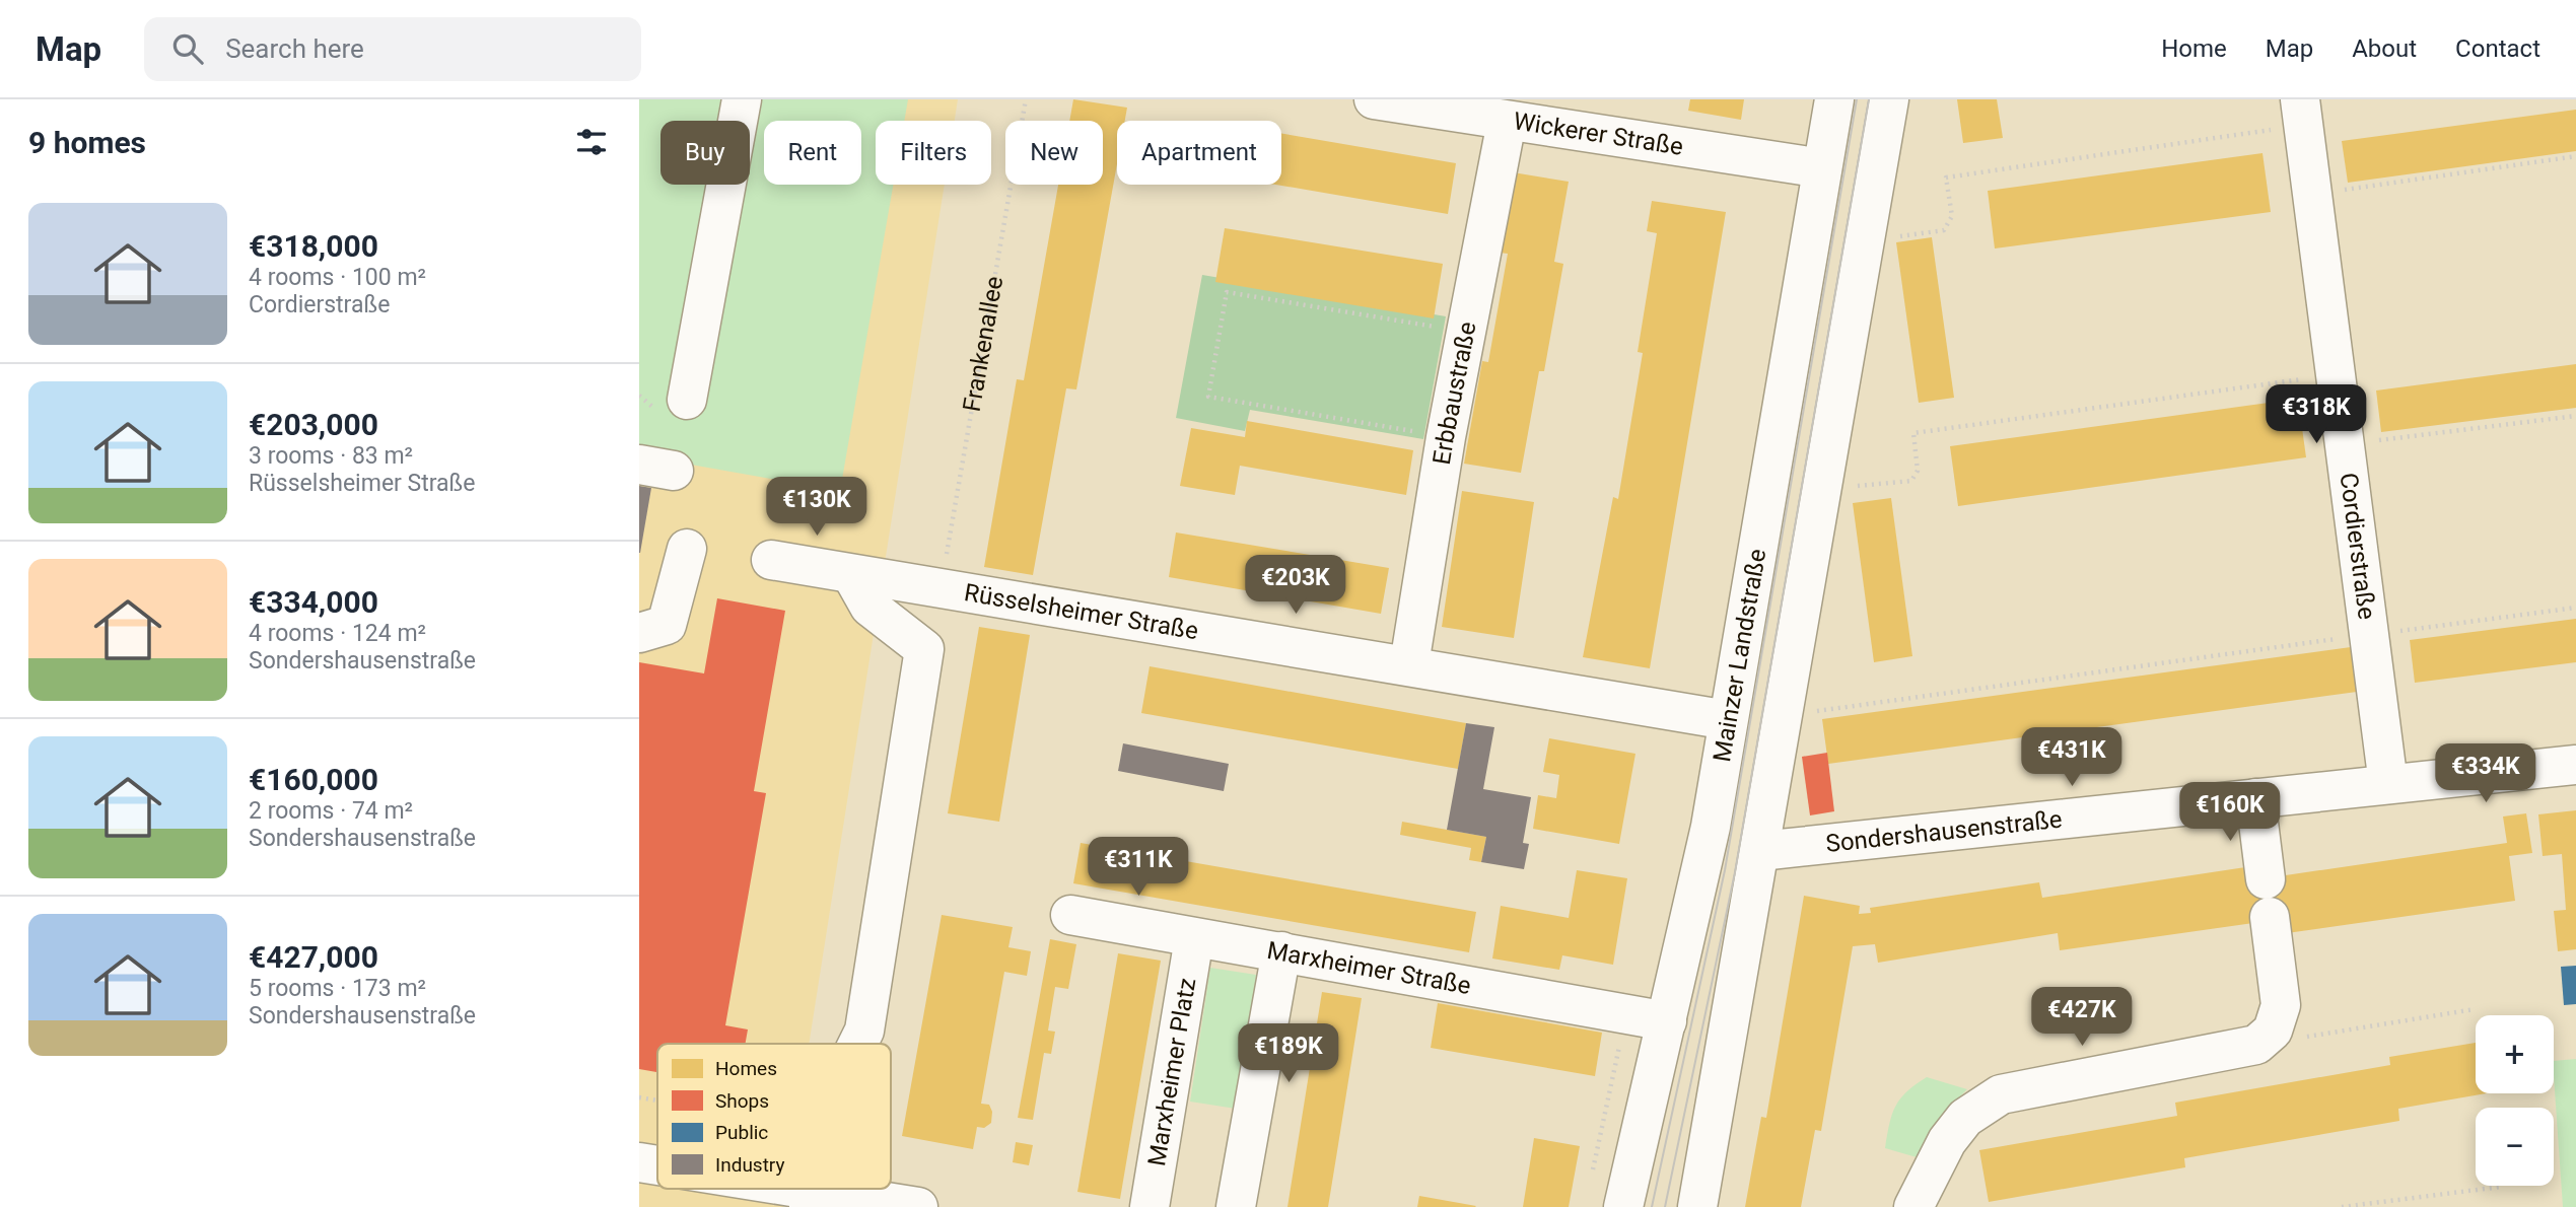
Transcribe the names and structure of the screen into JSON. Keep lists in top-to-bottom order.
{
  "streets": {
    "street": [
      "Wickerer Straße",
      "Erbbaustraße",
      "Cordierstraße",
      "Rüsselsheimer Straße",
      "Mainzer Landstraße",
      "Sondershausenstraße",
      "Marxheimer Straße",
      "Marxheimer Platz"
    ],
    "path": ["Frankenallee"]
  },
  "crossings": [
    ["Wickerer Straße", "Erbbaustraße"],
    ["Wickerer Straße", "Mainzer Landstraße"],
    ["Frankenallee", "Rüsselsheimer Straße"],
    ["Erbbaustraße", "Rüsselsheimer Straße"],
    ["Cordierstraße", "Sondershausenstraße"],
    ["Rüsselsheimer Straße", "Mainzer Landstraße"],
    ["Mainzer Landstraße", "Marxheimer Straße"],
    ["Marxheimer Straße", "Marxheimer Platz"]
  ],
  "legend": [
    "Homes",
    "Shops",
    "Public",
    "Industry"
  ],
  "page": {
    "header": "Map",
    "search": "Search here",
    "nav": [
      "Home",
      "Map",
      "About",
      "Contact"
    ],
    "heading": "9 homes",
    "chip": [
      "Buy",
      "Rent",
      "Filters",
      "New",
      "Apartment"
    ],
    "list": [
      {
        "name": "€318,000",
        "note": "4 rooms · 100 m² · Cordierstraße"
      },
      {
        "name": "€203,000",
        "note": "3 rooms · 83 m² · Rüsselsheimer Straße"
      },
      {
        "name": "€334,000",
        "note": "4 rooms · 124 m² · Sondershausenstraße"
      },
      {
        "name": "€160,000",
        "note": "2 rooms · 74 m² · Sondershausenstraße"
      },
      {
        "name": "€427,000",
        "note": "5 rooms · 173 m² · Sondershausenstraße"
      }
    ],
    "price": [
      "€318K",
      "€130K",
      "€203K",
      "€431K",
      "€334K",
      "€160K",
      "€311K",
      "€427K",
      "€189K"
    ],
    "map_buttons": ["+", "−"]
  }
}
